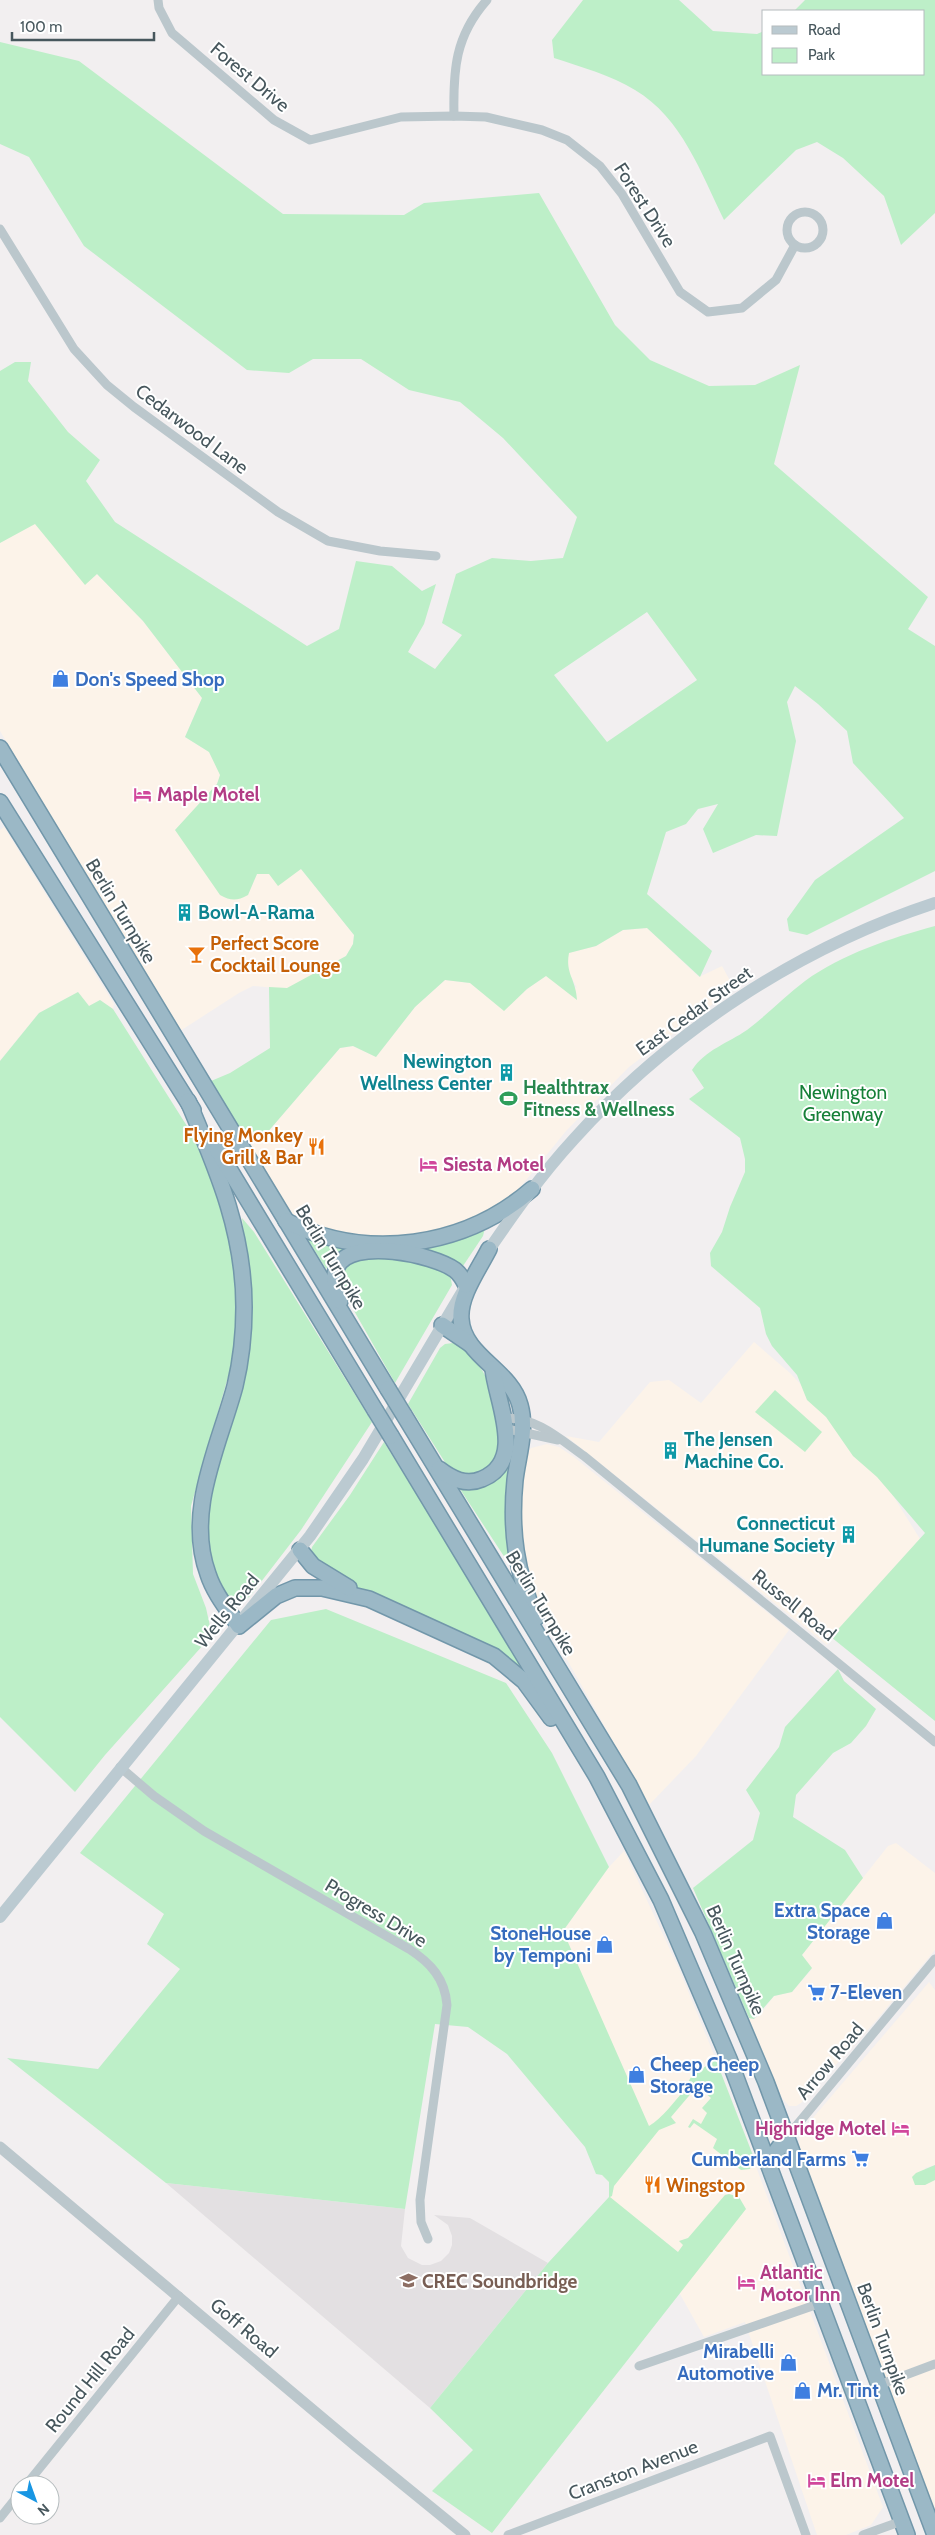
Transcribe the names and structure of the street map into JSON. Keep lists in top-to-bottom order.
{
  "streets": {
    "highway": ["Berlin Turnpike"],
    "main road": ["East Cedar Street", "Wells Road"],
    "street": [
      "Forest Drive",
      "Cedarwood Lane",
      "Russell Road",
      "Progress Drive",
      "Arrow Road",
      "Goff Road",
      "Round Hill Road",
      "Cranston Avenue"
    ]
  },
  "crossings": [
    ["Berlin Turnpike", "Arrow Road"],
    ["East Cedar Street", "Wells Road"],
    ["Wells Road", "Progress Drive"],
    ["Goff Road", "Round Hill Road"]
  ],
  "parks": ["Newington Greenway"],
  "places": {
    "shop": [
      "Don's Speed Shop",
      "Extra Space Storage",
      "StoneHouse by Temponi",
      "Cheep Cheep Storage",
      "Mirabelli Automotive",
      "Mr. Tint"
    ],
    "hotel": [
      "Maple Motel",
      "Siesta Motel",
      "Highridge Motel",
      "Atlantic Motor Inn",
      "Elm Motel"
    ],
    "building": [
      "Bowl-A-Rama",
      "Newington Wellness Center",
      "The Jensen Machine Co.",
      "Connecticut Humane Society"
    ],
    "bar": ["Perfect Score Cocktail Lounge"],
    "sports": ["Healthtrax Fitness & Wellness"],
    "restaurant": ["Flying Monkey Grill & Bar", "Wingstop"],
    "supermarket": ["7-Eleven", "Cumberland Farms"],
    "school or university": ["CREC Soundbridge"]
  },
  "legend": ["Road", "Park"],
  "scale_bar": "100 m",
  "north": "bottom right"
}
